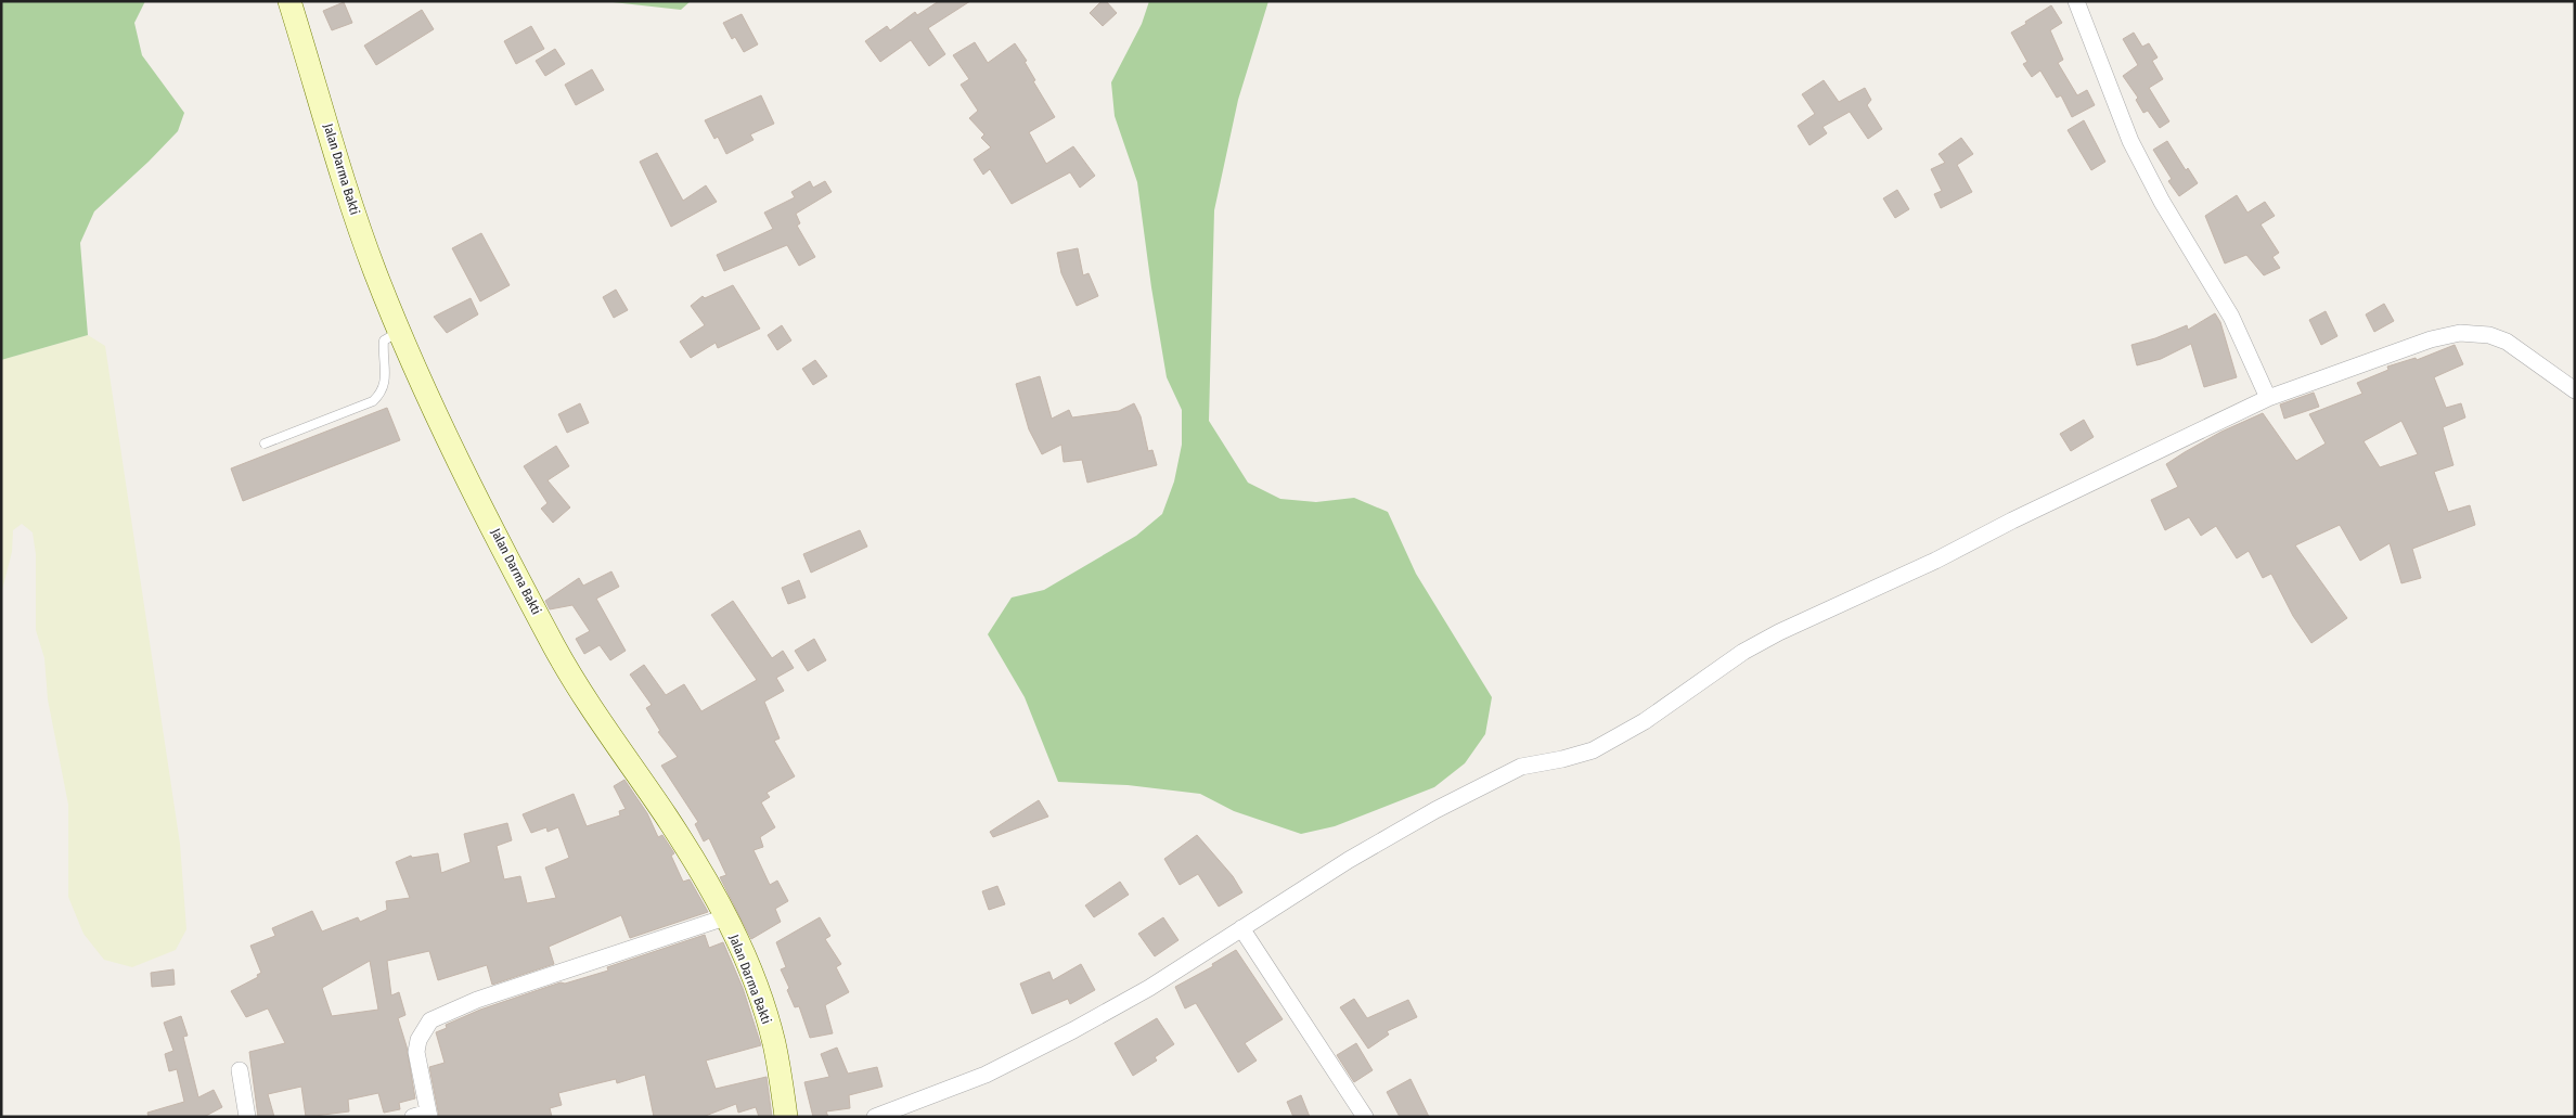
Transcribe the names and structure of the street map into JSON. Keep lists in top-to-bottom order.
{
  "streets": {
    "street": ["Jalan Darma Bakti"]
  }
}
